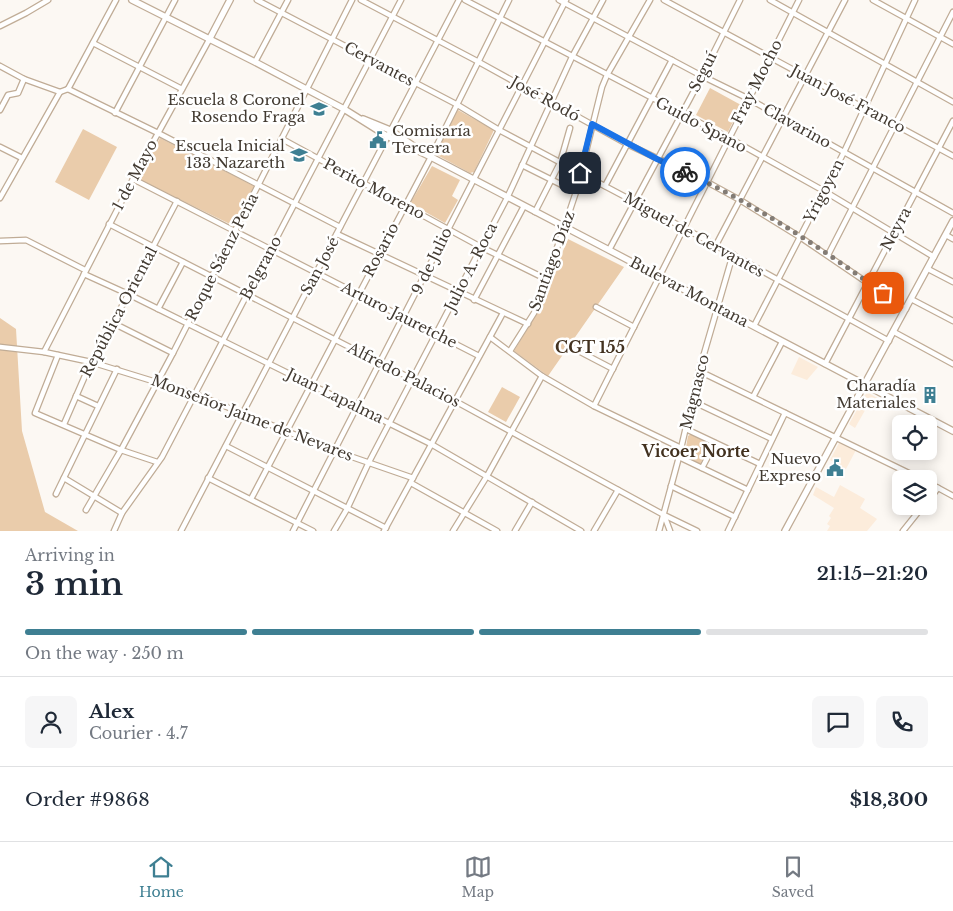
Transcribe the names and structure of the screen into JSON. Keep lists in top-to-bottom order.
{
  "streets": {
    "main road": ["1 de Mayo", "Bulevar Montana"],
    "street": [
      "Cervantes",
      "Seguí",
      "Fray Mocho",
      "José Rodó",
      "Juan José Franco",
      "Guido Spano",
      "Clavarino",
      "Perito Moreno",
      "Yrigoyen",
      "Neyra",
      "Miguel de Cervantes",
      "Rosario",
      "Roque Sáenz Peña",
      "9 de Julio",
      "Santiago Díaz",
      "San José",
      "Julio A. Roca",
      "Belgrano",
      "República Oriental",
      "Arturo Jauretche",
      "Alfredo Palacios",
      "Magnasco",
      "Juan Lapalma",
      "Monseñor Jaime de Nevares"
    ]
  },
  "crossings": [
    ["Cervantes", "Miguel de Cervantes"],
    ["Cervantes", "Rosario"],
    ["Cervantes", "Roque Sáenz Peña"],
    ["Cervantes", "9 de Julio"],
    ["Cervantes", "San José"],
    ["Cervantes", "Belgrano"],
    ["Seguí", "José Rodó"],
    ["Seguí", "Juan José Franco"],
    ["Seguí", "Guido Spano"],
    ["Seguí", "Clavarino"],
    ["Seguí", "Miguel de Cervantes"],
    ["Seguí", "Bulevar Montana"],
    ["Fray Mocho", "José Rodó"],
    ["Fray Mocho", "Juan José Franco"],
    ["Fray Mocho", "Guido Spano"],
    ["Fray Mocho", "Clavarino"],
    ["Fray Mocho", "Miguel de Cervantes"],
    ["Fray Mocho", "Bulevar Montana"],
    ["José Rodó", "Yrigoyen"],
    ["José Rodó", "Neyra"],
    ["José Rodó", "Rosario"],
    ["José Rodó", "9 de Julio"],
    ["José Rodó", "Santiago Díaz"],
    ["José Rodó", "San José"],
    ["José Rodó", "Julio A. Roca"],
    ["José Rodó", "Belgrano"],
    ["Juan José Franco", "Yrigoyen"],
    ["Juan José Franco", "Neyra"],
    ["Guido Spano", "Yrigoyen"],
    ["Guido Spano", "Neyra"],
    ["Guido Spano", "Rosario"],
    ["Guido Spano", "9 de Julio"],
    ["Guido Spano", "Santiago Díaz"],
    ["Guido Spano", "Julio A. Roca"],
    ["Clavarino", "Yrigoyen"],
    ["Clavarino", "Neyra"],
    ["Clavarino", "9 de Julio"],
    ["Clavarino", "Santiago Díaz"],
    ["Clavarino", "Julio A. Roca"],
    ["1 de Mayo", "Bulevar Montana"],
    ["1 de Mayo", "Arturo Jauretche"],
    ["1 de Mayo", "Alfredo Palacios"],
    ["1 de Mayo", "Juan Lapalma"],
    ["1 de Mayo", "Monseñor Jaime de Nevares"],
    ["Perito Moreno", "Rosario"],
    ["Perito Moreno", "Roque Sáenz Peña"],
    ["Perito Moreno", "9 de Julio"],
    ["Perito Moreno", "Santiago Díaz"],
    ["Perito Moreno", "San José"],
    ["Perito Moreno", "Julio A. Roca"],
    ["Perito Moreno", "Belgrano"],
    ["Yrigoyen", "Miguel de Cervantes"],
    ["Yrigoyen", "Bulevar Montana"],
    ["Neyra", "Miguel de Cervantes"],
    ["Neyra", "Bulevar Montana"],
    ["Miguel de Cervantes", "9 de Julio"],
    ["Miguel de Cervantes", "Santiago Díaz"],
    ["Miguel de Cervantes", "Julio A. Roca"],
    ["Miguel de Cervantes", "Magnasco"],
    ["Rosario", "Bulevar Montana"],
    ["Rosario", "Arturo Jauretche"],
    ["Rosario", "Alfredo Palacios"],
    ["Rosario", "Juan Lapalma"],
    ["Rosario", "Monseñor Jaime de Nevares"],
    ["Roque Sáenz Peña", "Bulevar Montana"],
    ["Roque Sáenz Peña", "Arturo Jauretche"],
    ["Roque Sáenz Peña", "Alfredo Palacios"],
    ["Roque Sáenz Peña", "Juan Lapalma"],
    ["Roque Sáenz Peña", "Monseñor Jaime de Nevares"],
    ["9 de Julio", "Bulevar Montana"],
    ["9 de Julio", "Arturo Jauretche"],
    ["9 de Julio", "Alfredo Palacios"],
    ["9 de Julio", "Juan Lapalma"],
    ["9 de Julio", "Monseñor Jaime de Nevares"],
    ["Santiago Díaz", "Bulevar Montana"],
    ["San José", "Bulevar Montana"],
    ["San José", "Arturo Jauretche"],
    ["San José", "Alfredo Palacios"],
    ["San José", "Juan Lapalma"],
    ["San José", "Monseñor Jaime de Nevares"],
    ["Julio A. Roca", "Bulevar Montana"],
    ["Julio A. Roca", "Arturo Jauretche"],
    ["Julio A. Roca", "Alfredo Palacios"],
    ["Julio A. Roca", "Juan Lapalma"],
    ["Julio A. Roca", "Monseñor Jaime de Nevares"],
    ["Belgrano", "Bulevar Montana"],
    ["Belgrano", "Arturo Jauretche"],
    ["Belgrano", "Alfredo Palacios"],
    ["Belgrano", "Juan Lapalma"],
    ["Belgrano", "Monseñor Jaime de Nevares"],
    ["Bulevar Montana", "Magnasco"],
    ["República Oriental", "Arturo Jauretche"],
    ["República Oriental", "Alfredo Palacios"],
    ["República Oriental", "Juan Lapalma"],
    ["República Oriental", "Monseñor Jaime de Nevares"],
    ["Alfredo Palacios", "Magnasco"]
  ],
  "districts": ["CGT 155", "Vicoer Norte"],
  "places": {
    "school or university": ["Escuela 8 Coronel Rosendo Fraga", "Escuela Inicial 133 Nazareth"],
    "public building": ["Comisaría Tercera", "Nuevo Expreso"],
    "building": ["Charadía Materiales"]
  },
  "page": {
    "heading": ["3 min", "Arriving in", "21:15–21:20"],
    "panel": [
      "Alex",
      "Courier · 4.7",
      "Order #9868",
      "$18,300"
    ],
    "bar": "On the way · 250 m",
    "tabs": ["Home", "Map", "Saved"]
  }
}
